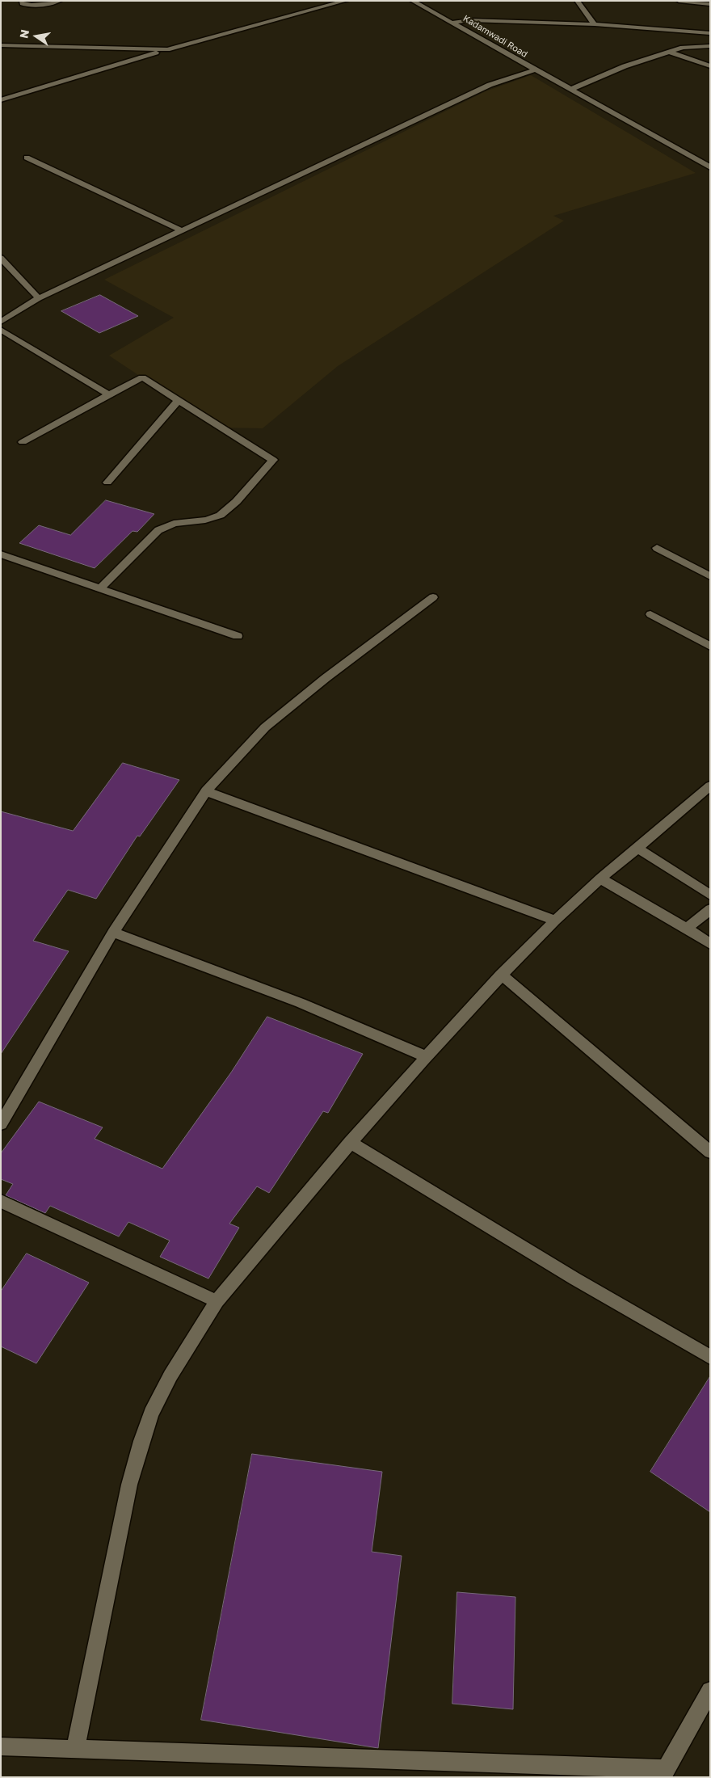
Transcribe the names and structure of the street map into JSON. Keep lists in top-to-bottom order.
{
  "streets": {
    "street": ["Kadamwadi Road"]
  },
  "north": "left"
}
